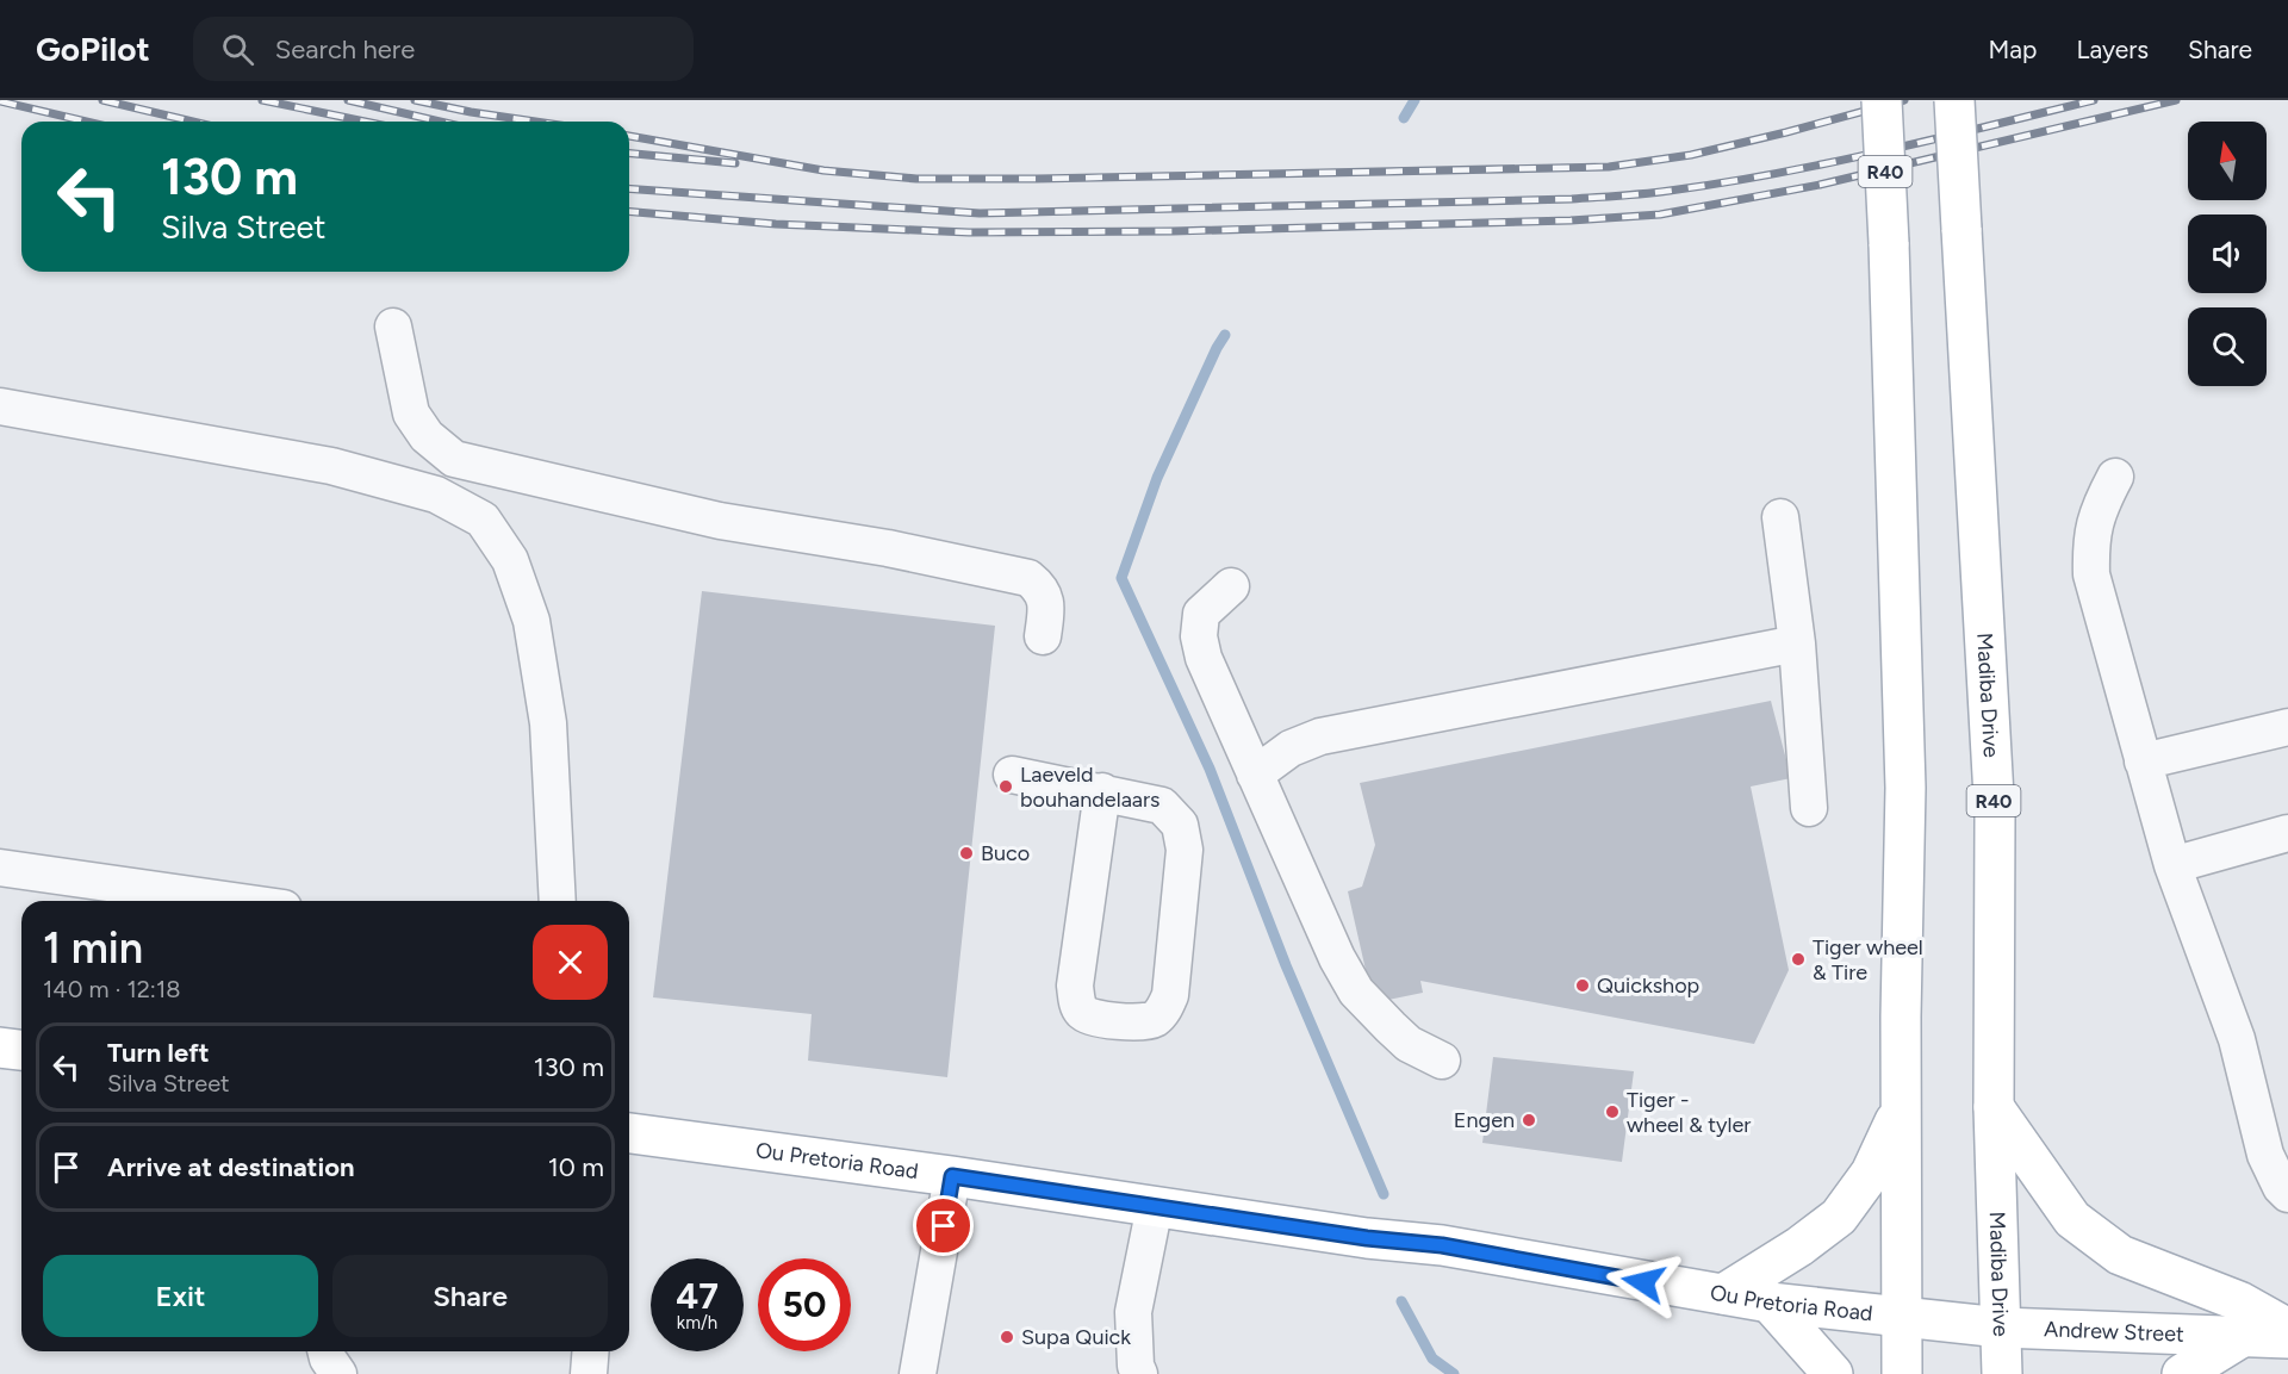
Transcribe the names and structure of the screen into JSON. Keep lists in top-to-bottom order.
{
  "streets": {
    "main road": [
      "R40",
      "Madiba Drive",
      "Ou Pretoria Road",
      "Andrew Street"
    ]
  },
  "crossings": [
    ["R40", "Ou Pretoria Road"],
    ["R40", "Andrew Street"],
    ["Madiba Drive", "Andrew Street"],
    ["Ou Pretoria Road", "Andrew Street"]
  ],
  "places": [
    "Laeveld bouhandelaars",
    "Buco",
    "Tiger wheel & Tire",
    "Quickshop",
    "Tiger - wheel & tyler",
    "Engen",
    "Supa Quick"
  ],
  "north": "top",
  "page": {
    "header": "GoPilot",
    "search": "Search here",
    "nav": ["Map", "Layers", "Share"],
    "turn": ["130 m", "Silva Street"],
    "heading": ["1 min", "140 m · 12:18"],
    "list": [
      {
        "name": "Turn left",
        "note": "Silva Street",
        "value": "130 m"
      },
      {
        "name": "Arrive at destination",
        "value": "10 m"
      }
    ],
    "buttons": ["Exit", "Share"],
    "speed": "47 km/h",
    "limit": "50"
  }
}
